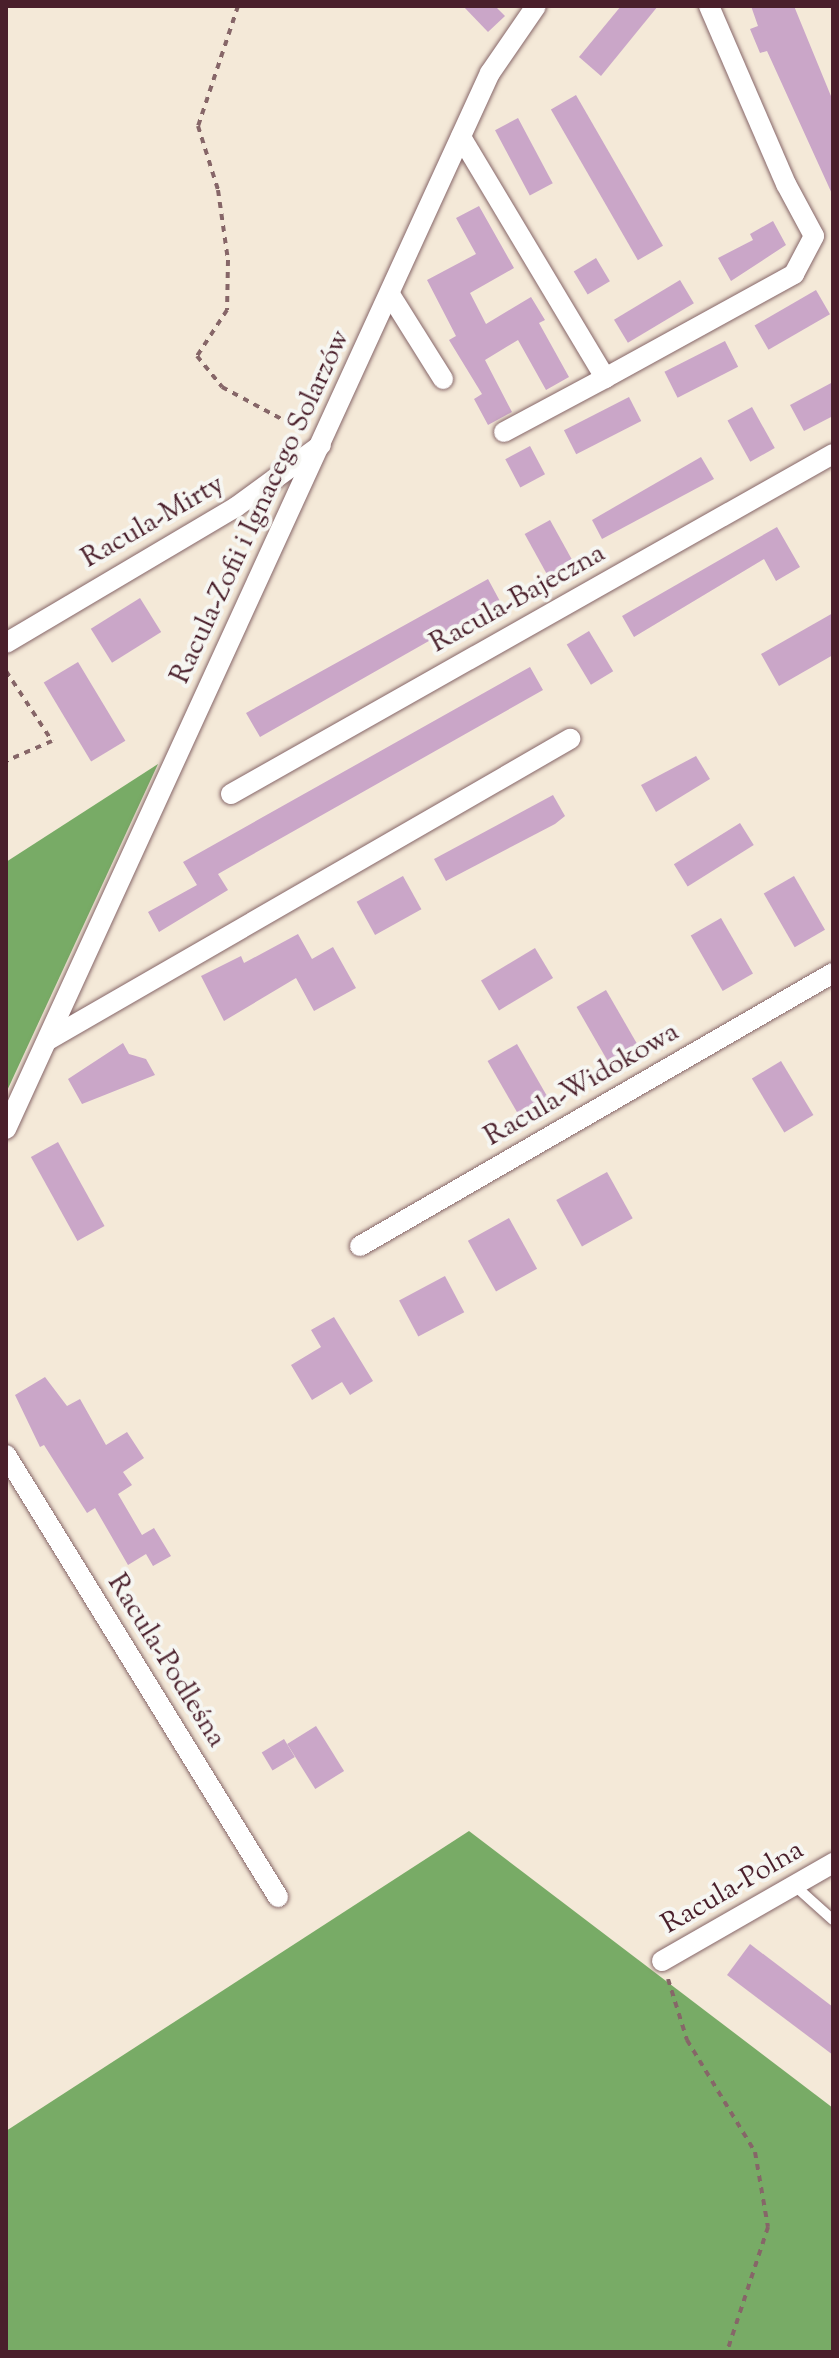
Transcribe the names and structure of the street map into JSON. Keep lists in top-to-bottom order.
{
  "streets": {
    "street": [
      "Racula-Zofii i Ignacego Solarzów",
      "Racula-Mirty",
      "Racula-Bajeczna",
      "Racula-Widokowa",
      "Racula-Podleśna",
      "Racula-Polna"
    ]
  },
  "crossings": [
    ["Racula-Zofii i Ignacego Solarzów", "Racula-Mirty"]
  ]
}
